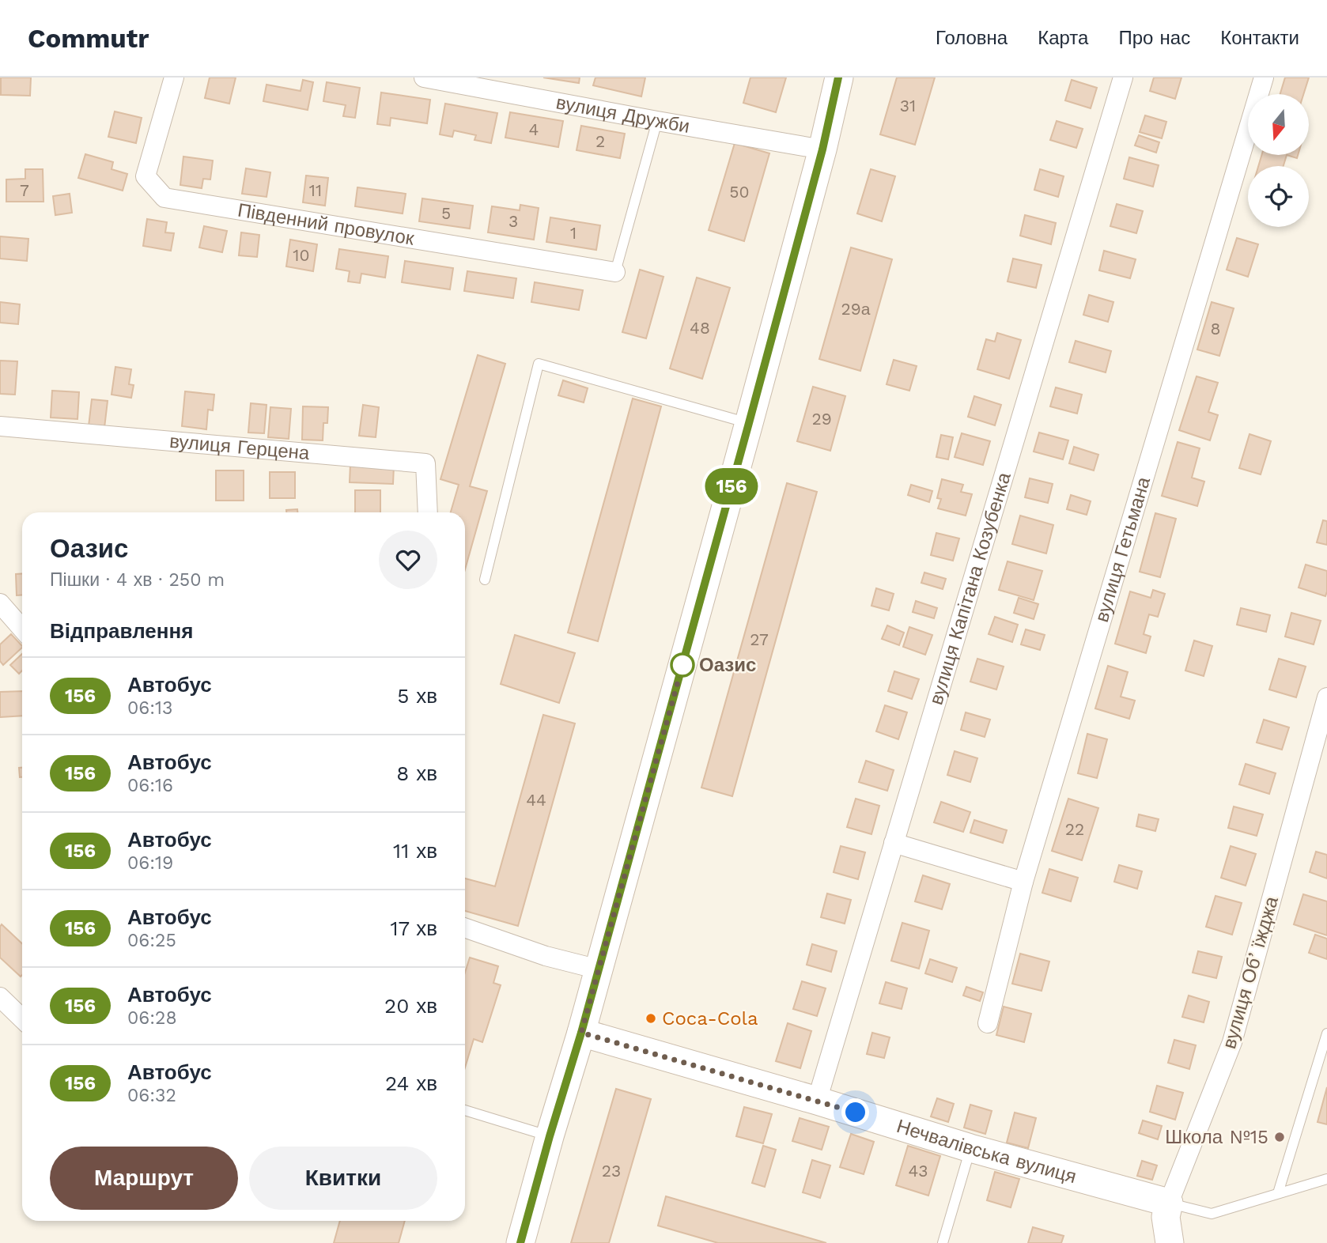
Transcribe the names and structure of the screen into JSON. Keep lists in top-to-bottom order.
{
  "streets": {
    "street": [
      "вулиця Дружби",
      "Південний провулок",
      "вулиця Герцена",
      "вулиця Гетьмана",
      "вулиця Капітана Козубенка",
      "вулиця Обʼїжджа",
      "Нечвалівська вулиця"
    ]
  },
  "crossings": [
    ["вулиця Капітана Козубенка", "Нечвалівська вулиця"],
    ["вулиця Обʼїжджа", "Нечвалівська вулиця"]
  ],
  "places": ["Оазис", "Coca-Cola", "Школа №15"],
  "lines": ["bus line 156"],
  "house_numbers": [
    "31",
    "4",
    "2",
    "7",
    "11",
    "50",
    "5",
    "3",
    "1",
    "10",
    "29а",
    "48",
    "8",
    "29",
    "27",
    "44",
    "22",
    "23",
    "43"
  ],
  "north": "bottom",
  "page": {
    "header": "Commutr",
    "nav": [
      "Головна",
      "Карта",
      "Про нас",
      "Контакти"
    ],
    "on_map": "156",
    "heading": [
      ["Оазис", "Пішки · 4 хв · 250 m"],
      "Відправлення"
    ],
    "list": [
      {
        "mark": "156",
        "name": "Автобус",
        "note": "06:13",
        "value": "5 хв"
      },
      {
        "mark": "156",
        "name": "Автобус",
        "note": "06:16",
        "value": "8 хв"
      },
      {
        "mark": "156",
        "name": "Автобус",
        "note": "06:19",
        "value": "11 хв"
      },
      {
        "mark": "156",
        "name": "Автобус",
        "note": "06:25",
        "value": "17 хв"
      },
      {
        "mark": "156",
        "name": "Автобус",
        "note": "06:28",
        "value": "20 хв"
      },
      {
        "mark": "156",
        "name": "Автобус",
        "note": "06:32",
        "value": "24 хв"
      }
    ],
    "buttons": ["Маршрут", "Квитки"]
  }
}
